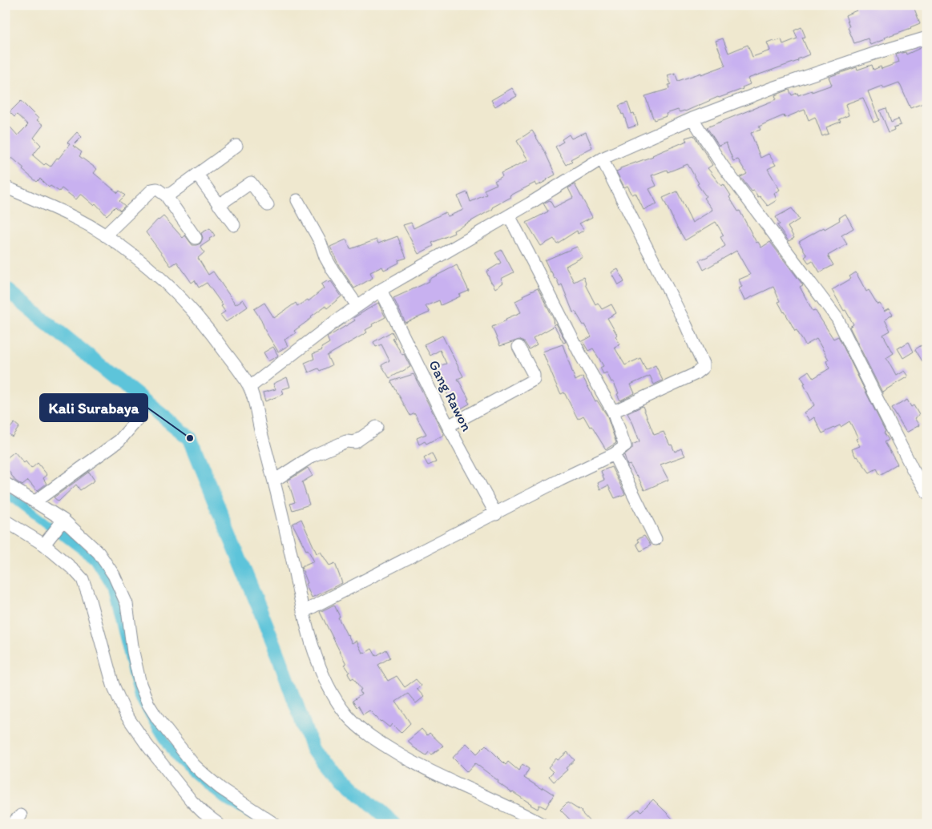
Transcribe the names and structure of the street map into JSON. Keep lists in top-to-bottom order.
{
  "streets": {
    "street": ["Gang Rawon"]
  },
  "places": ["Kali Surabaya"]
}
